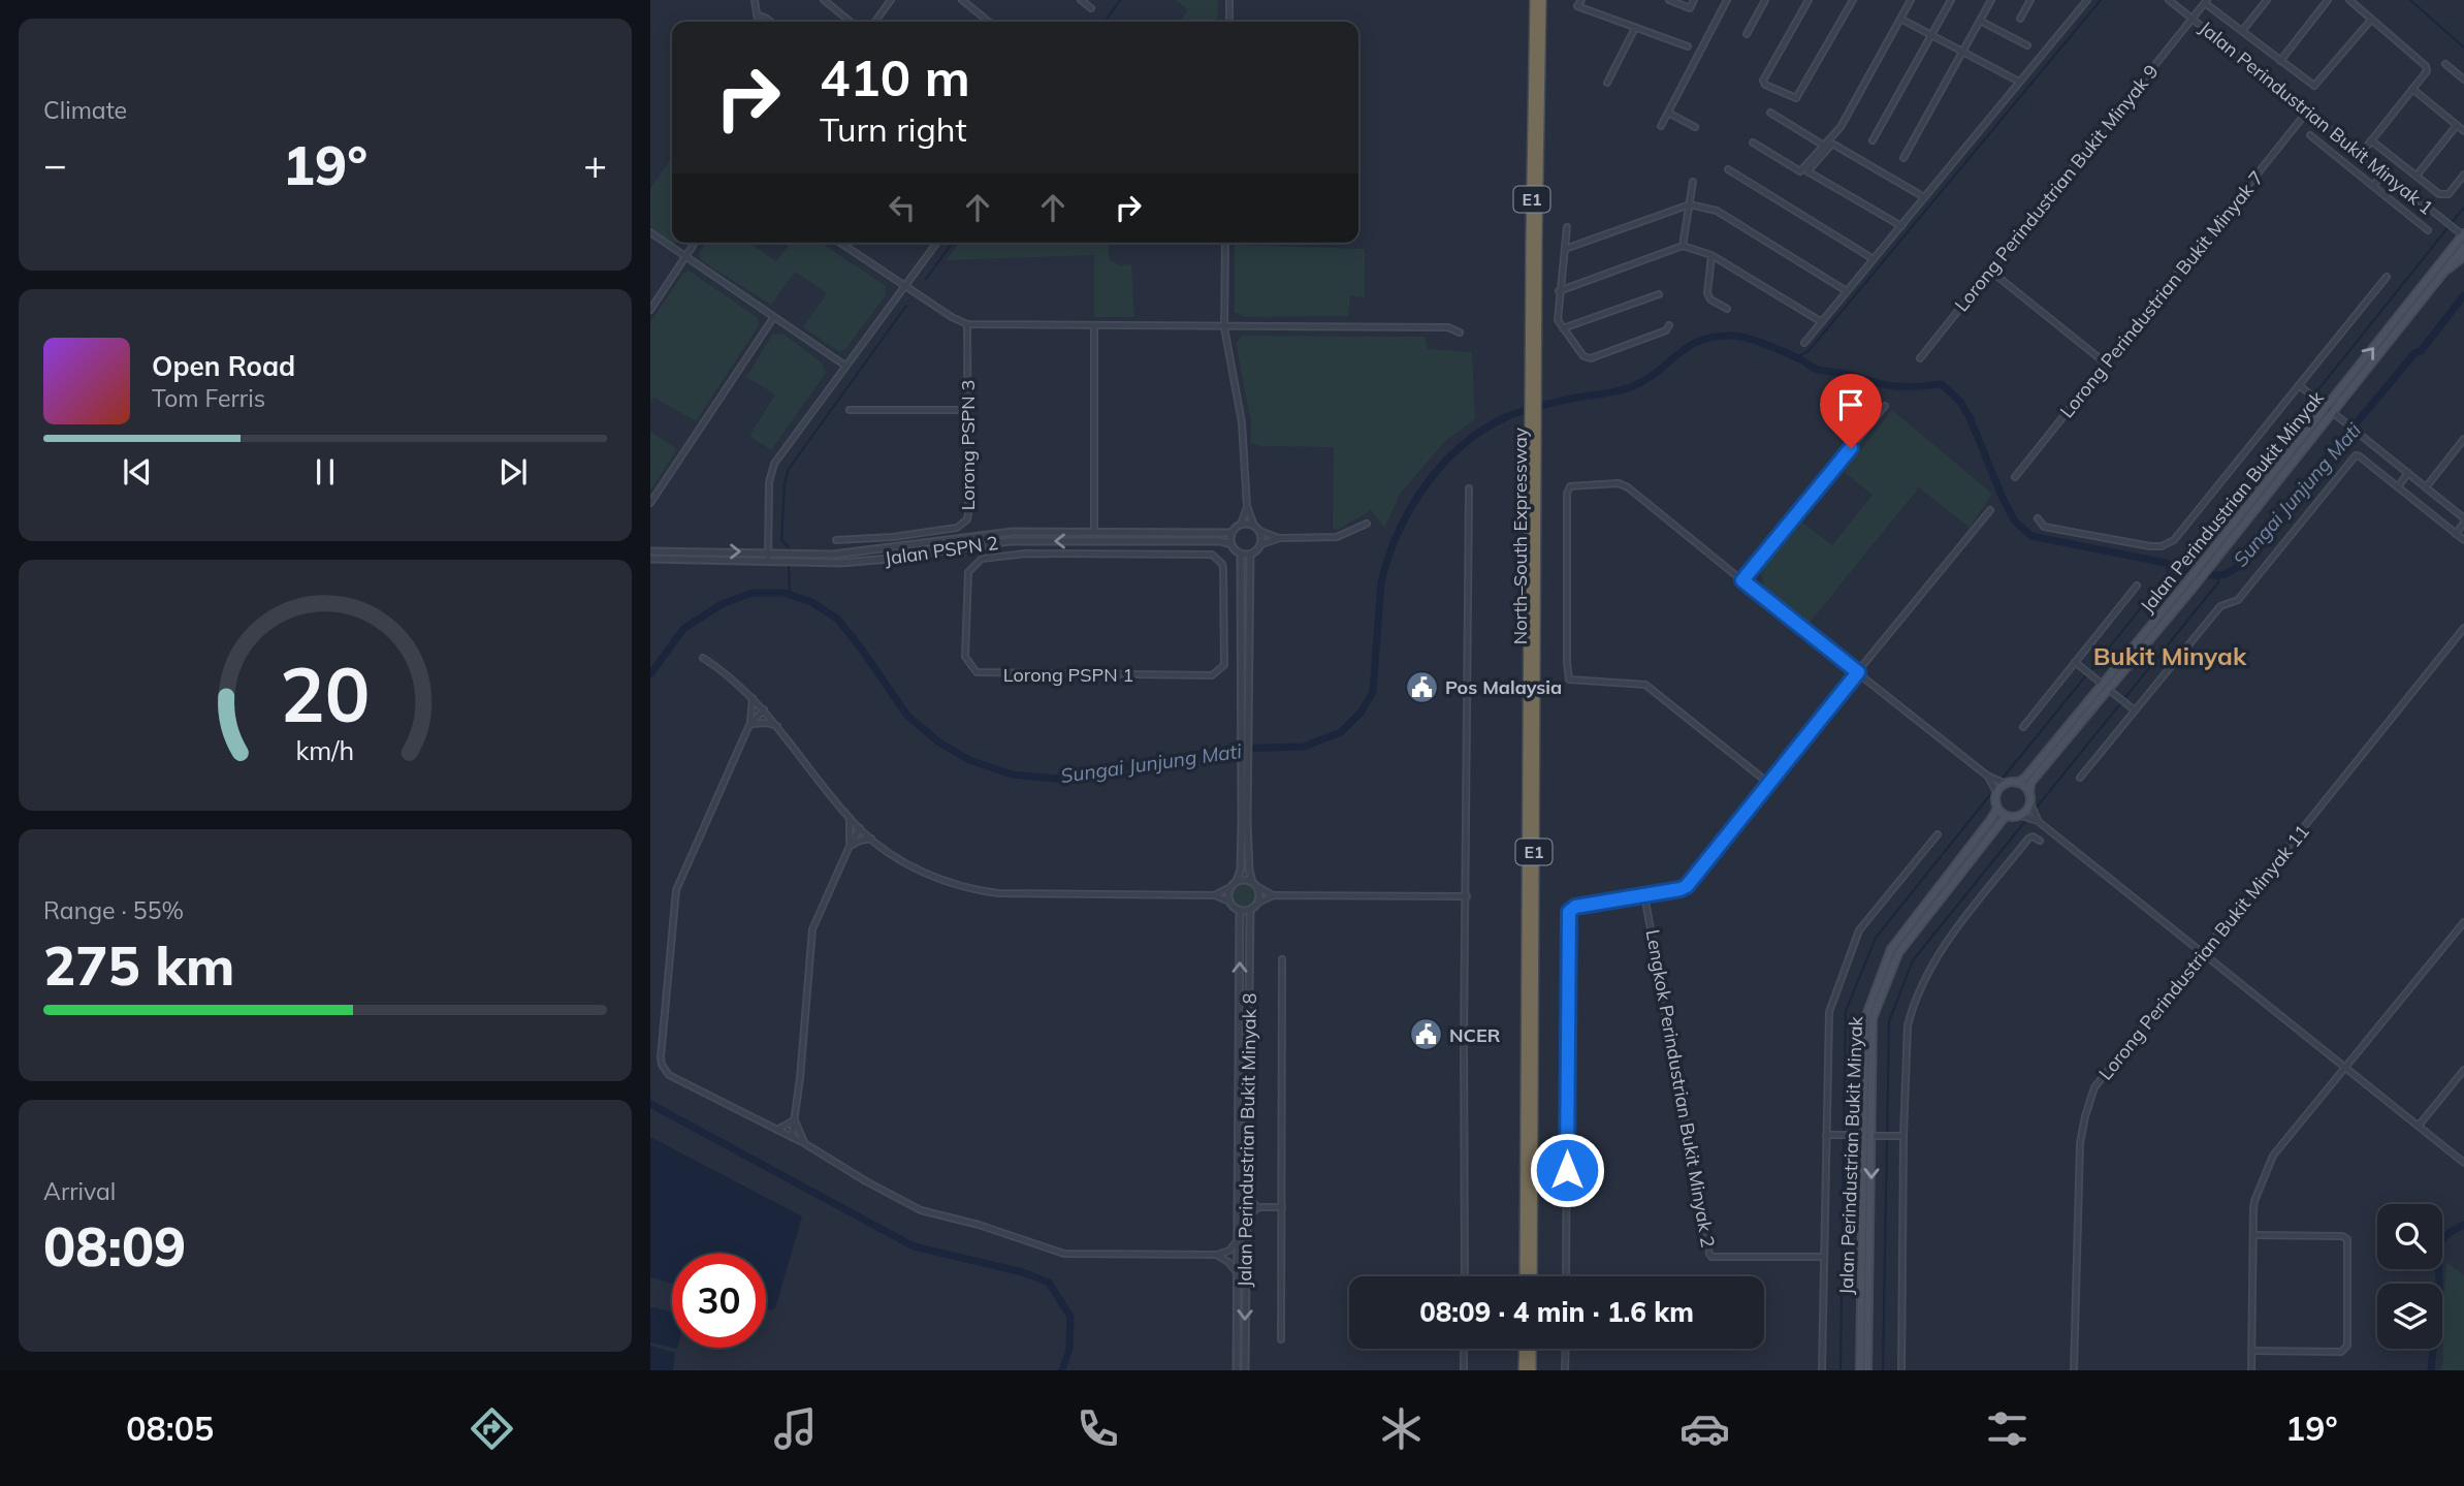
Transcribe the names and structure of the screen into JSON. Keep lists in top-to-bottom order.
{
  "streets": {
    "highway": ["E1", "North–South Expressway"],
    "main road": ["Jalan Perindustrian Bukit Minyak"],
    "street": [
      "Jalan Perindustrian Bukit Minyak 1",
      "Lorong Perindustrian Bukit Minyak 9",
      "Lorong Perindustrian Bukit Minyak 7",
      "Lorong PSPN 3",
      "Jalan PSPN 2",
      "Lorong PSPN 1",
      "Lorong Perindustrian Bukit Minyak 11",
      "Lengkok Perindustrian Bukit Minyak 2",
      "Jalan Perindustrian Bukit Minyak 8"
    ]
  },
  "crossings": [
    ["Jalan Perindustrian Bukit Minyak 1", "Lorong Perindustrian Bukit Minyak 9"],
    ["Jalan Perindustrian Bukit Minyak 1", "Lorong Perindustrian Bukit Minyak 7"],
    ["Jalan Perindustrian Bukit Minyak 1", "Jalan Perindustrian Bukit Minyak"],
    ["Jalan Perindustrian Bukit Minyak", "Lengkok Perindustrian Bukit Minyak 2"]
  ],
  "districts": ["Bukit Minyak"],
  "water": ["Sungai Junjung Mati"],
  "places": {
    "public building": ["Pos Malaysia", "NCER"]
  },
  "page": {
    "tile": [
      "Climate",
      ["Range · 55%", "275 km"],
      ["Arrival", "08:09"]
    ],
    "turn": ["410 m", "Turn right"],
    "heat": ["−", "19°", "+"],
    "song": ["Open Road", "Tom Ferris"],
    "limit": "30",
    "trip": "08:09 · 4 min · 1.6 km",
    "tabs": ["08:05", "19°"],
    "gauge": ["20", "km/h"]
  }
}
